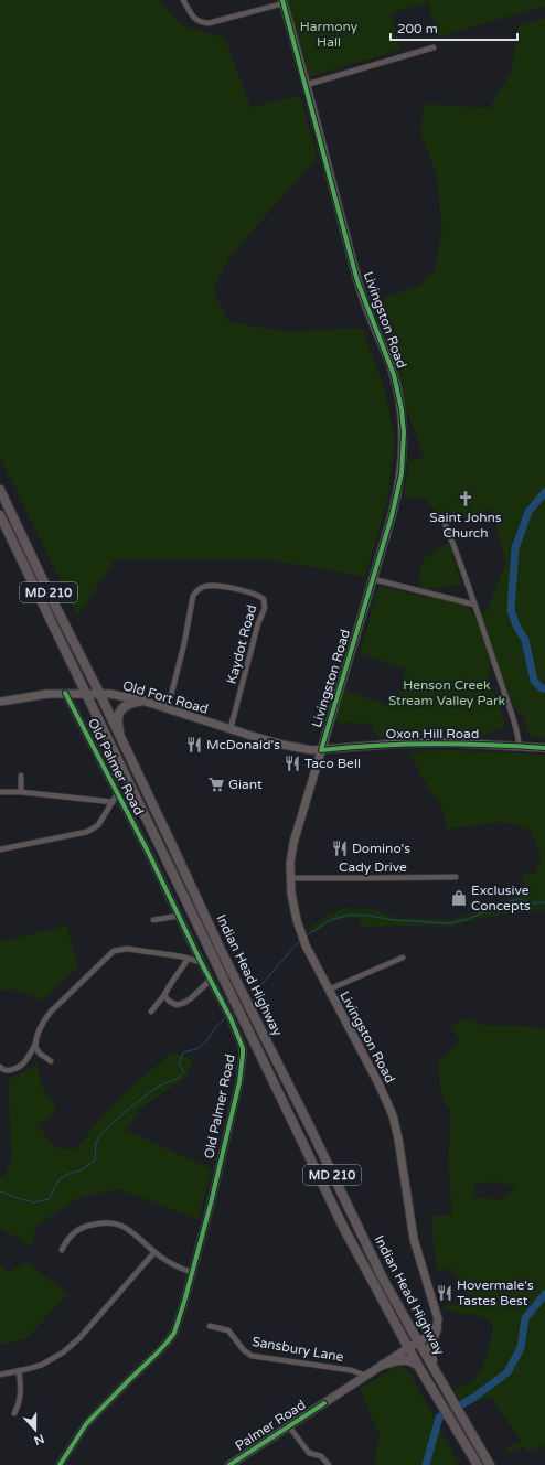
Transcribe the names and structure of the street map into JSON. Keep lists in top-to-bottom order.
{
  "streets": {
    "highway": ["MD 210", "Indian Head Highway"],
    "main road": [
      "Livingston Road",
      "Old Fort Road",
      "Oxon Hill Road",
      "Palmer Road"
    ],
    "street": [
      "Kaydot Road",
      "Old Palmer Road",
      "Cady Drive",
      "Sansbury Lane"
    ]
  },
  "crossings": [
    ["Livingston Road", "Old Fort Road"],
    ["Livingston Road", "Oxon Hill Road"],
    ["Livingston Road", "Cady Drive"],
    ["Kaydot Road", "Old Fort Road"],
    ["Old Fort Road", "Oxon Hill Road"],
    ["Old Fort Road", "Old Palmer Road"],
    ["Old Fort Road", "Indian Head Highway"],
    ["Indian Head Highway", "Palmer Road"],
    ["Sansbury Lane", "Palmer Road"]
  ],
  "parks": ["Harmony Hall", "Henson Creek Stream Valley Park"],
  "places": {
    "church": ["Saint Johns Church"],
    "restaurant": [
      "McDonald's",
      "Taco Bell",
      "Domino's",
      "Hovermale's Tastes Best"
    ],
    "supermarket": ["Giant"],
    "shop": ["Exclusive Concepts"]
  },
  "scale_bar": "200 m",
  "north": "bottom"
}
